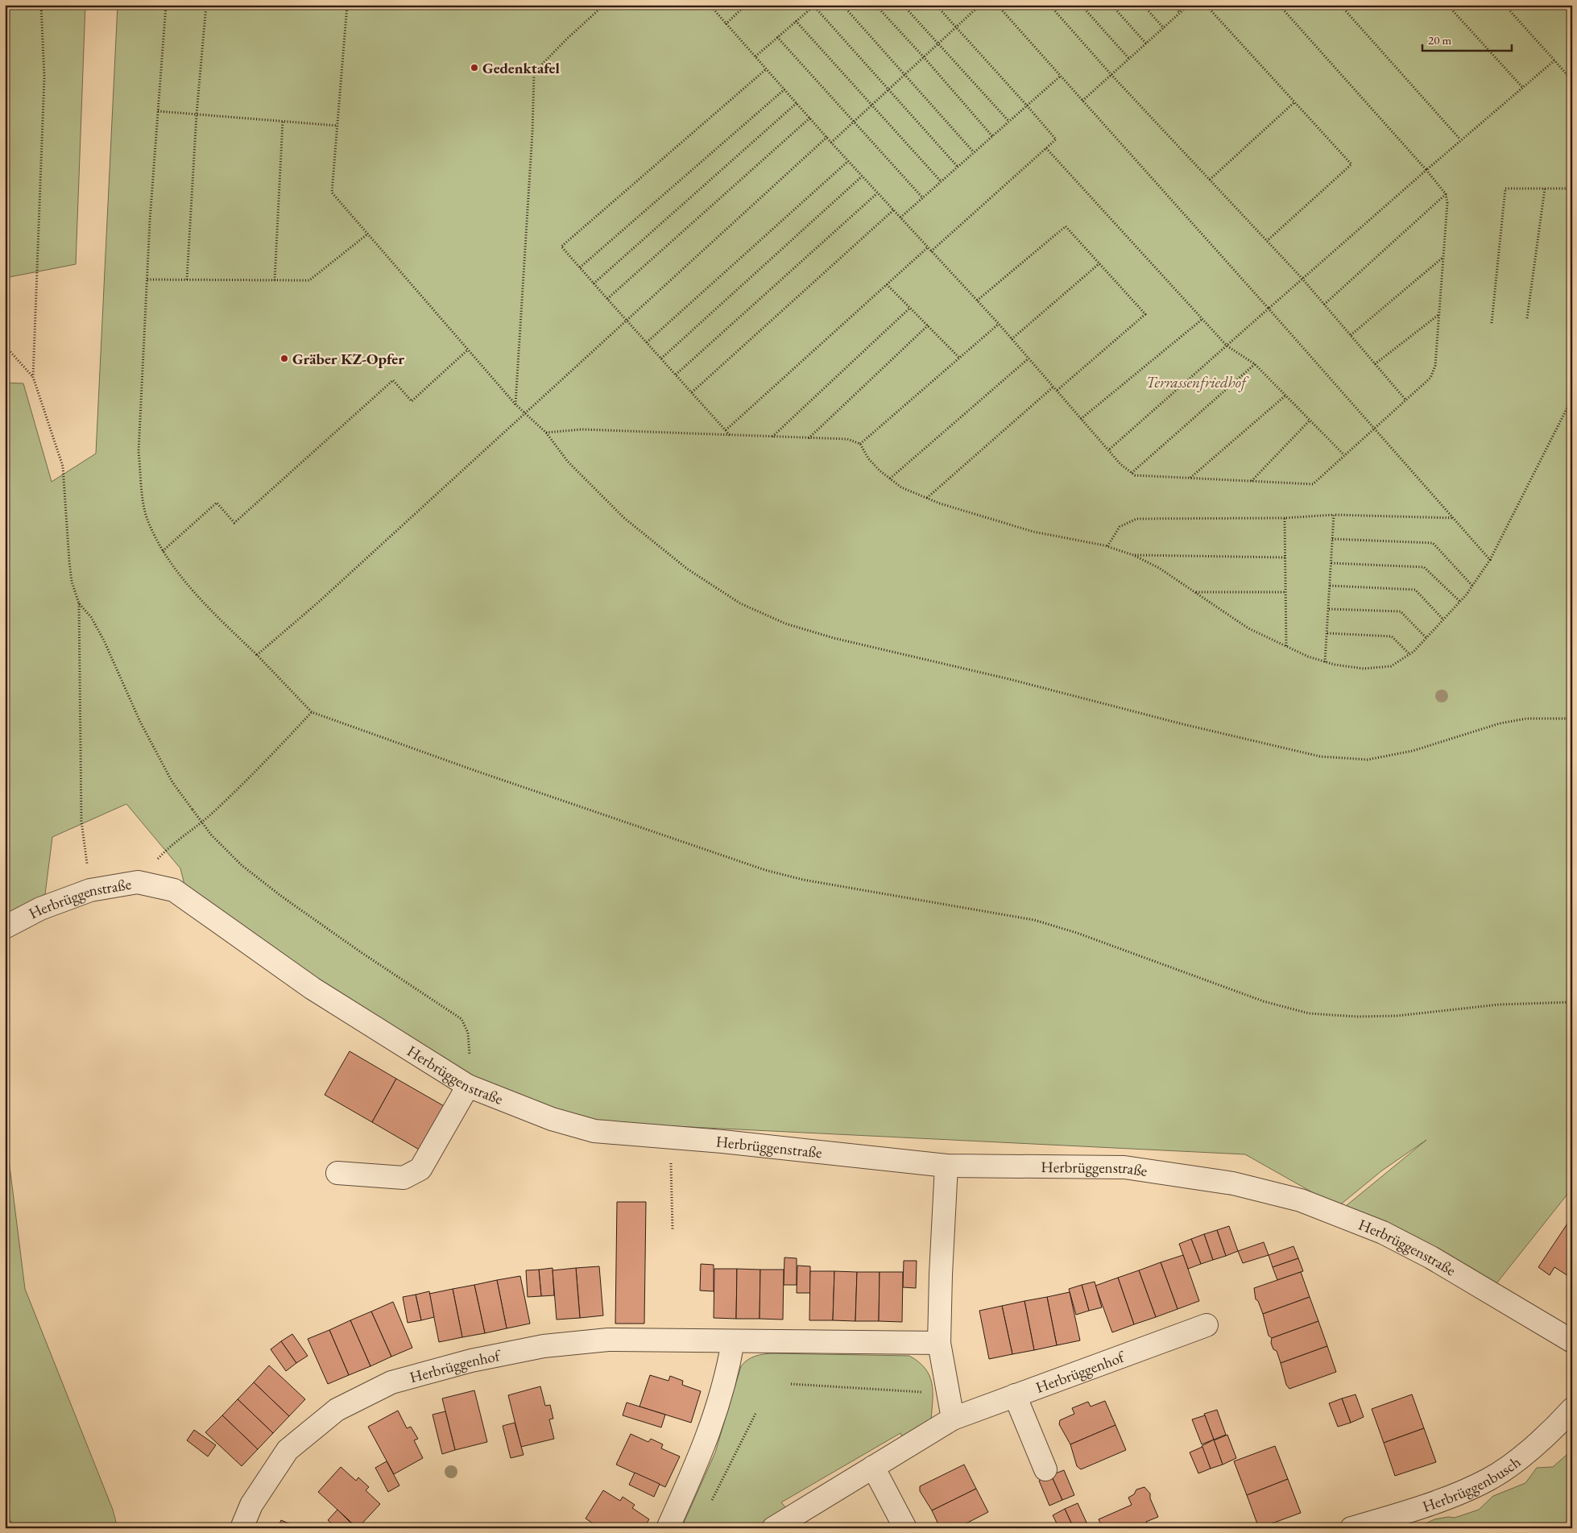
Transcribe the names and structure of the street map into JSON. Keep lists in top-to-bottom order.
{
  "streets": {
    "street": ["Herbrüggenstraße", "Herbrüggenhof", "Herbrüggenbusch"]
  },
  "parks": ["Terrassenfriedhof"],
  "places": ["Gedenktafel", "Gräber KZ-Opfer"],
  "scale_bar": "20 m"
}
